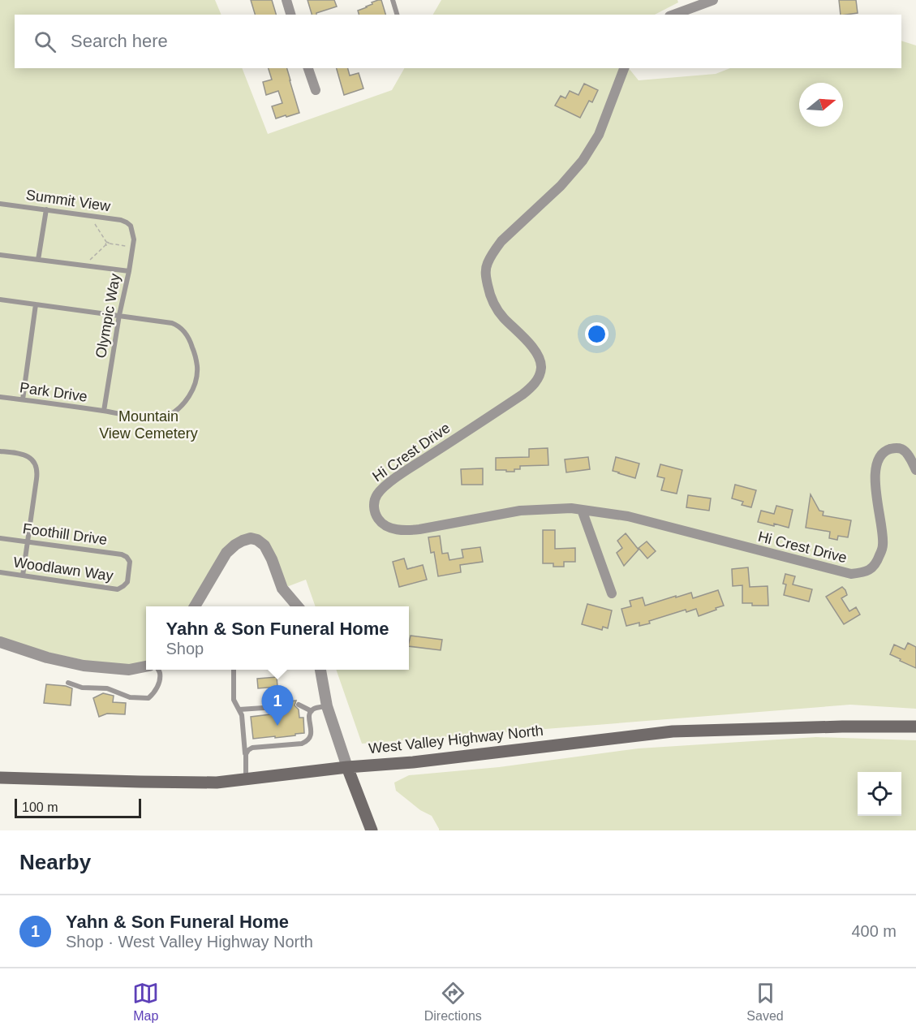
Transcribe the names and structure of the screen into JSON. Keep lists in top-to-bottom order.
{
  "streets": {
    "main road": ["West Valley Highway North"],
    "street": ["Hi Crest Drive"],
    "lane": [
      "Summit View",
      "Olympic Way",
      "Park Drive",
      "Foothill Drive",
      "Woodlawn Way"
    ]
  },
  "crossings": [
    ["Summit View", "Olympic Way"],
    ["Olympic Way", "Park Drive"],
    ["Foothill Drive", "Woodlawn Way"]
  ],
  "parks": ["Mountain View Cemetery"],
  "scale_bar": "100 m",
  "north": "right",
  "page": {
    "search": "Search here",
    "popup": ["Yahn & Son Funeral Home", "Shop"],
    "pins": "1",
    "scale": "100 m",
    "heading": "Nearby",
    "list": [
      {
        "mark": "1",
        "name": "Yahn & Son Funeral Home",
        "note": "Shop · West Valley Highway North",
        "value": "400 m"
      }
    ],
    "nav": ["Map", "Directions", "Saved"]
  }
}
